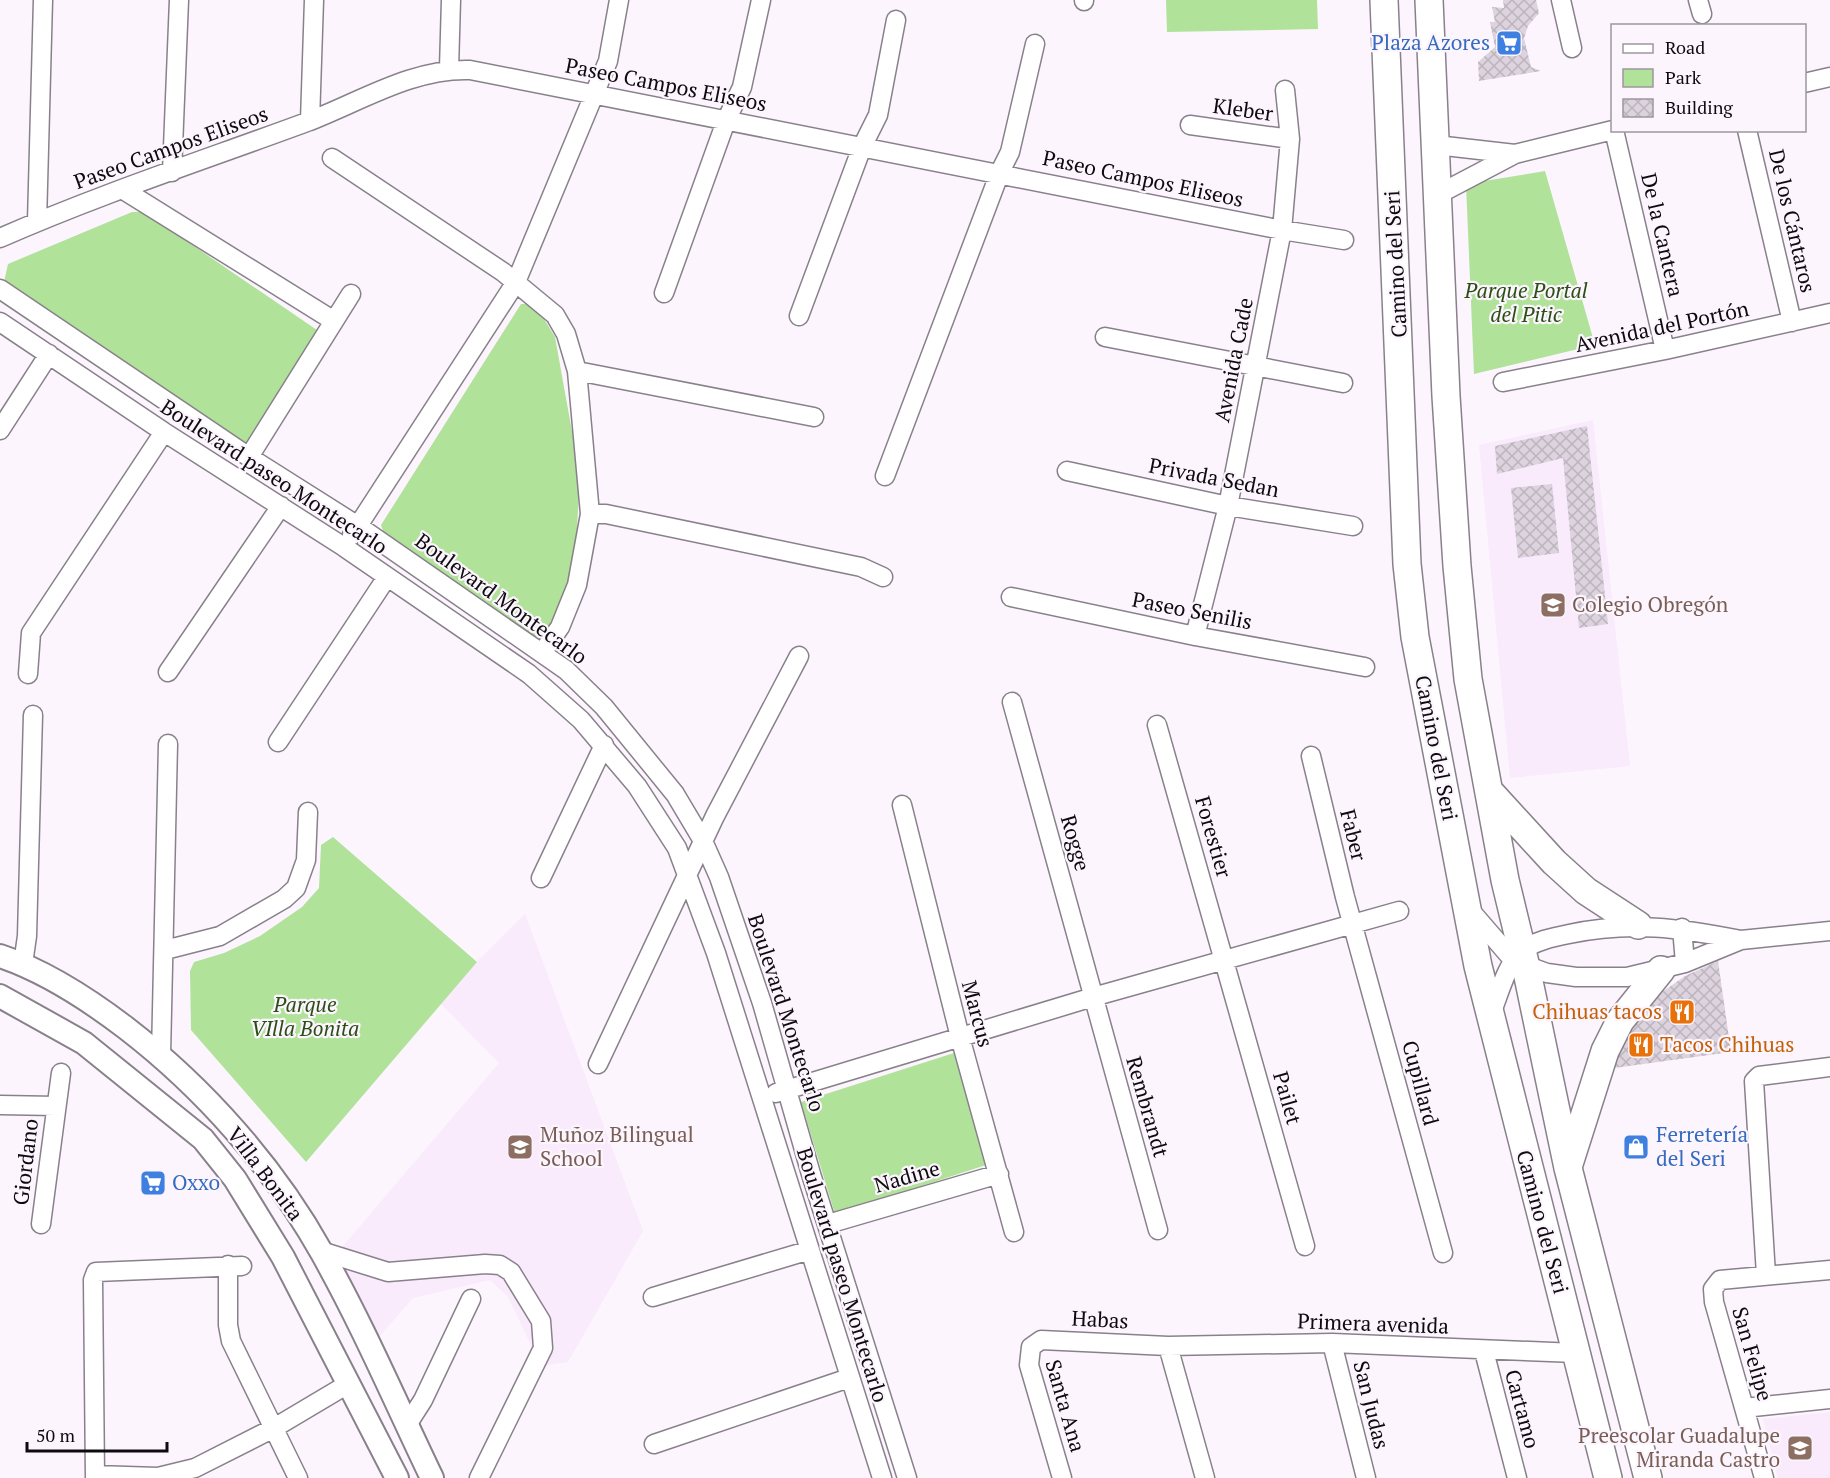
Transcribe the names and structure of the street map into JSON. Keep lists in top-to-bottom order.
{
  "streets": {
    "main road": ["Camino del Seri"],
    "street": [
      "Paseo Campos Eliseos",
      "Kleber",
      "De los Cántaros",
      "De la Cantera",
      "Avenida del Portón",
      "Avenida Cade",
      "Boulevard paseo Montecarlo",
      "Privada Sedan",
      "Boulevard Montecarlo",
      "Paseo Senilis",
      "Faber",
      "Forestier",
      "Rogge",
      "Marcus",
      "Cupillard",
      "Pailet",
      "Rembrandt",
      "Giordano",
      "Villa Bonita",
      "Nadine",
      "Habas",
      "Primera avenida",
      "San Felipe",
      "San Judas",
      "Santa Ana",
      "Cartamo"
    ]
  },
  "crossings": [
    ["Paseo Campos Eliseos", "Avenida Cade"],
    ["Kleber", "Avenida Cade"],
    ["De los Cántaros", "Avenida del Portón"],
    ["De la Cantera", "Avenida del Portón"],
    ["Camino del Seri", "Primera avenida"],
    ["Avenida Cade", "Privada Sedan"],
    ["Avenida Cade", "Paseo Senilis"],
    ["Boulevard Montecarlo", "Nadine"],
    ["Faber", "Cupillard"],
    ["Forestier", "Pailet"],
    ["Rogge", "Rembrandt"],
    ["Marcus", "Nadine"],
    ["Habas", "Primera avenida"],
    ["Habas", "Santa Ana"],
    ["Primera avenida", "San Judas"],
    ["Primera avenida", "Cartamo"]
  ],
  "parks": ["Parque Portal del Pitic", "Parque VIlla Bonita"],
  "places": {
    "supermarket": ["Plaza Azores", "Oxxo"],
    "school or university": ["Colegio Obregón", "Muñoz Bilingual School", "Preescolar Guadalupe Miranda Castro"],
    "restaurant": ["Chihuas tacos", "Tacos Chihuas"],
    "shop": ["Ferretería del Seri"]
  },
  "legend": ["Road", "Park", "Building"],
  "scale_bar": "50 m"
}
